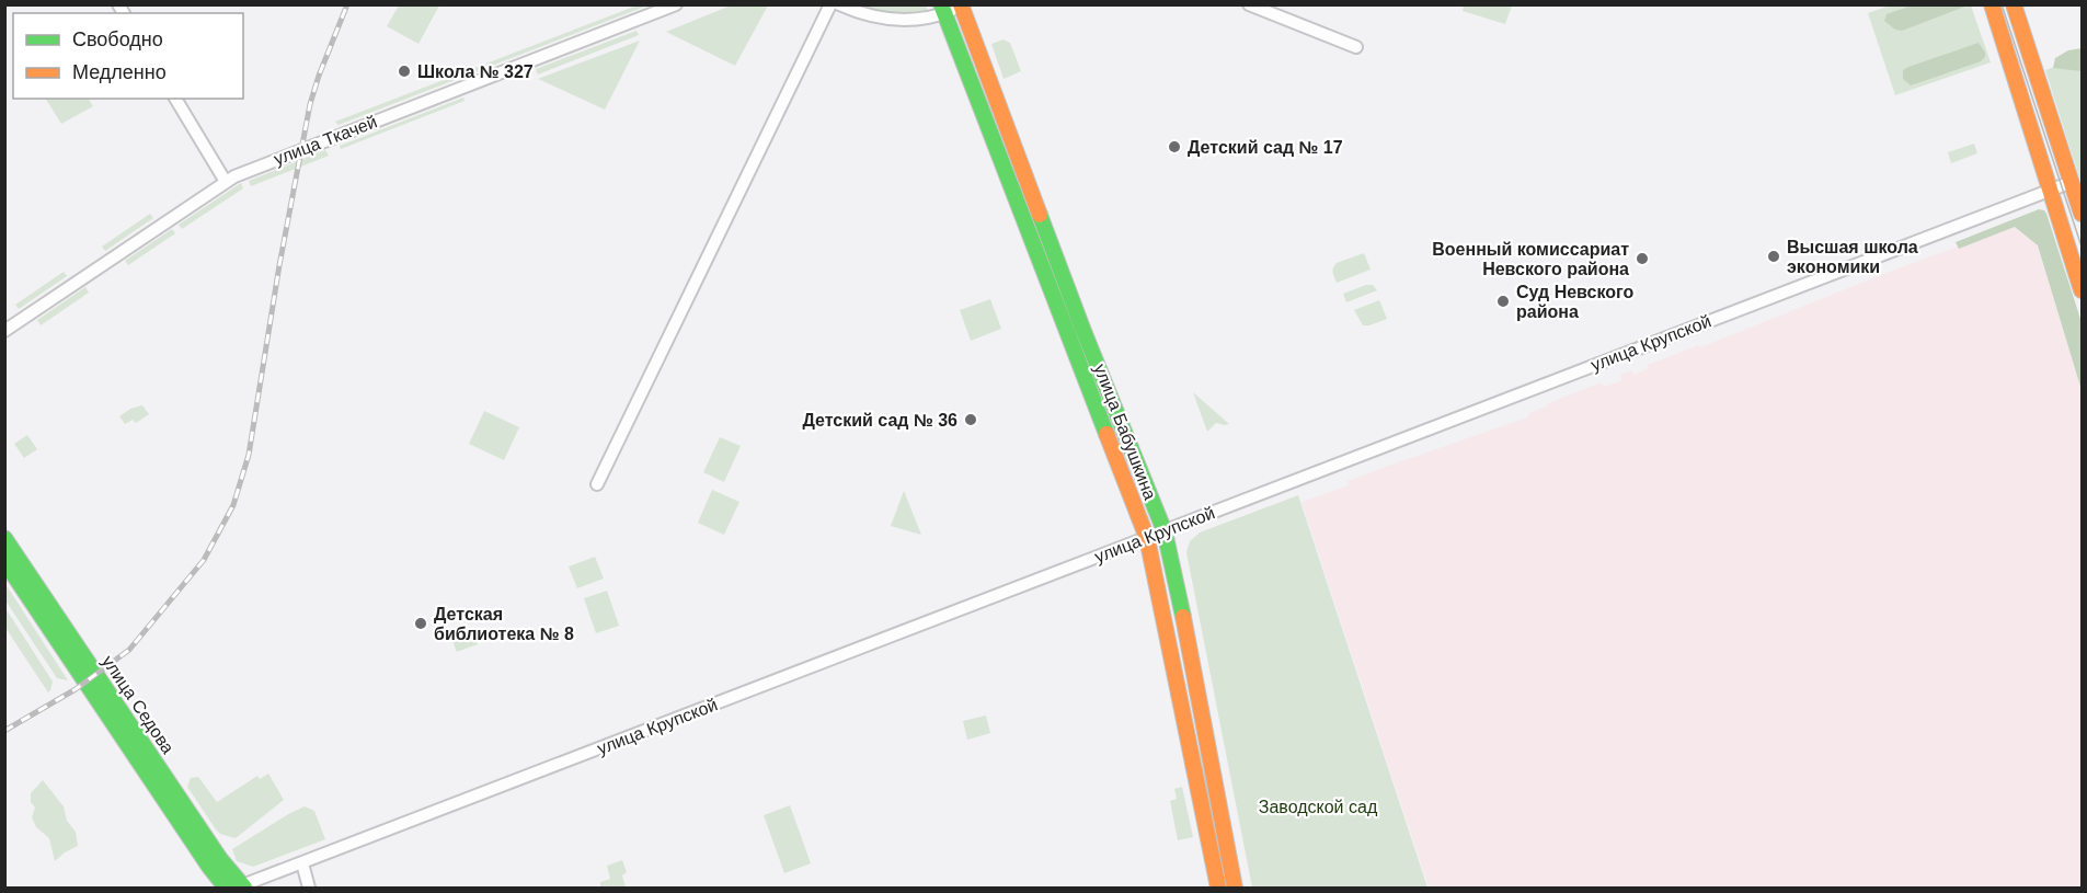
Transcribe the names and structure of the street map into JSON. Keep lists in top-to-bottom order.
{
  "streets": {
    "street": [
      "улица Ткачей",
      "улица Крупской",
      "улица Бабушкина",
      "улица Седова"
    ]
  },
  "crossings": [
    ["улица Крупской", "улица Бабушкина"],
    ["улица Крупской", "улица Седова"]
  ],
  "parks": ["Заводской сад"],
  "places": [
    "Школа № 327",
    "Детский сад № 17",
    "Высшая школа экономики",
    "Военный комиссариат Невского района",
    "Суд Невского района",
    "Детский сад № 36",
    "Детская библиотека № 8"
  ],
  "legend": ["Свободно", "Медленно"]
}
